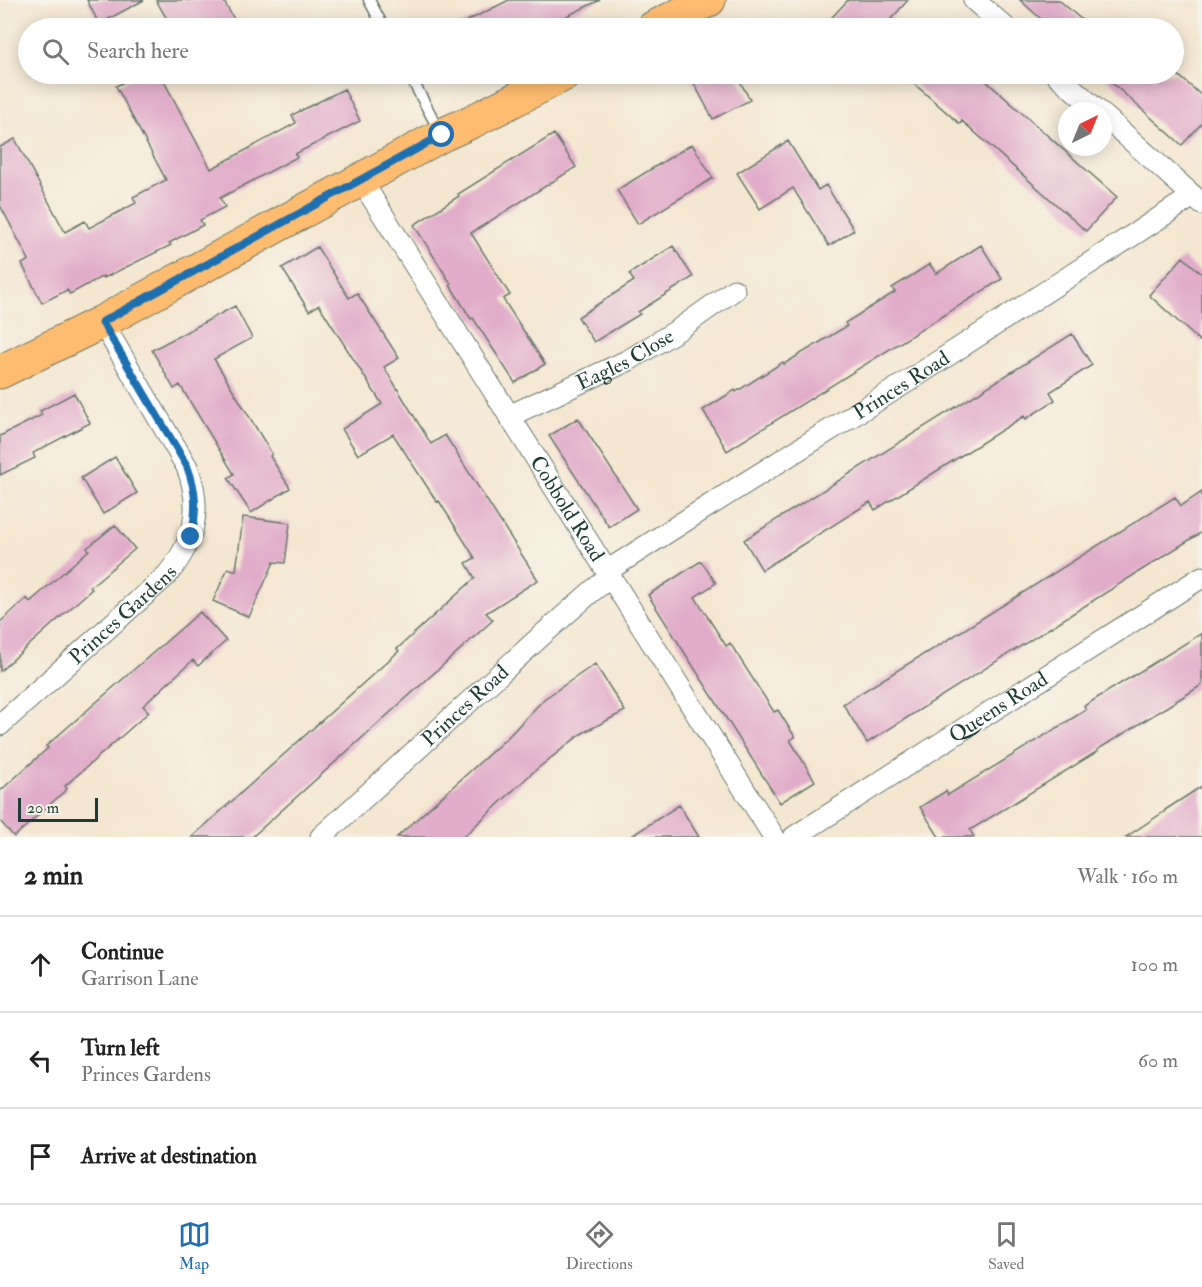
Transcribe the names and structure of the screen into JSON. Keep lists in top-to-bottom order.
{
  "streets": {
    "street": [
      "Eagles Close",
      "Princes Road",
      "Cobbold Road",
      "Princes Gardens",
      "Queens Road"
    ]
  },
  "crossings": [
    ["Eagles Close", "Cobbold Road"],
    ["Princes Road", "Cobbold Road"]
  ],
  "scale_bar": "20 m",
  "north": "top right",
  "page": {
    "search": "Search here",
    "scale": "20 m",
    "heading": ["2 min", "Walk · 160 m"],
    "list": [
      ["Continue", "Garrison Lane", "100 m"],
      ["Turn left", "Princes Gardens", "60 m"],
      "Arrive at destination"
    ],
    "nav": ["Map", "Directions", "Saved"]
  }
}
